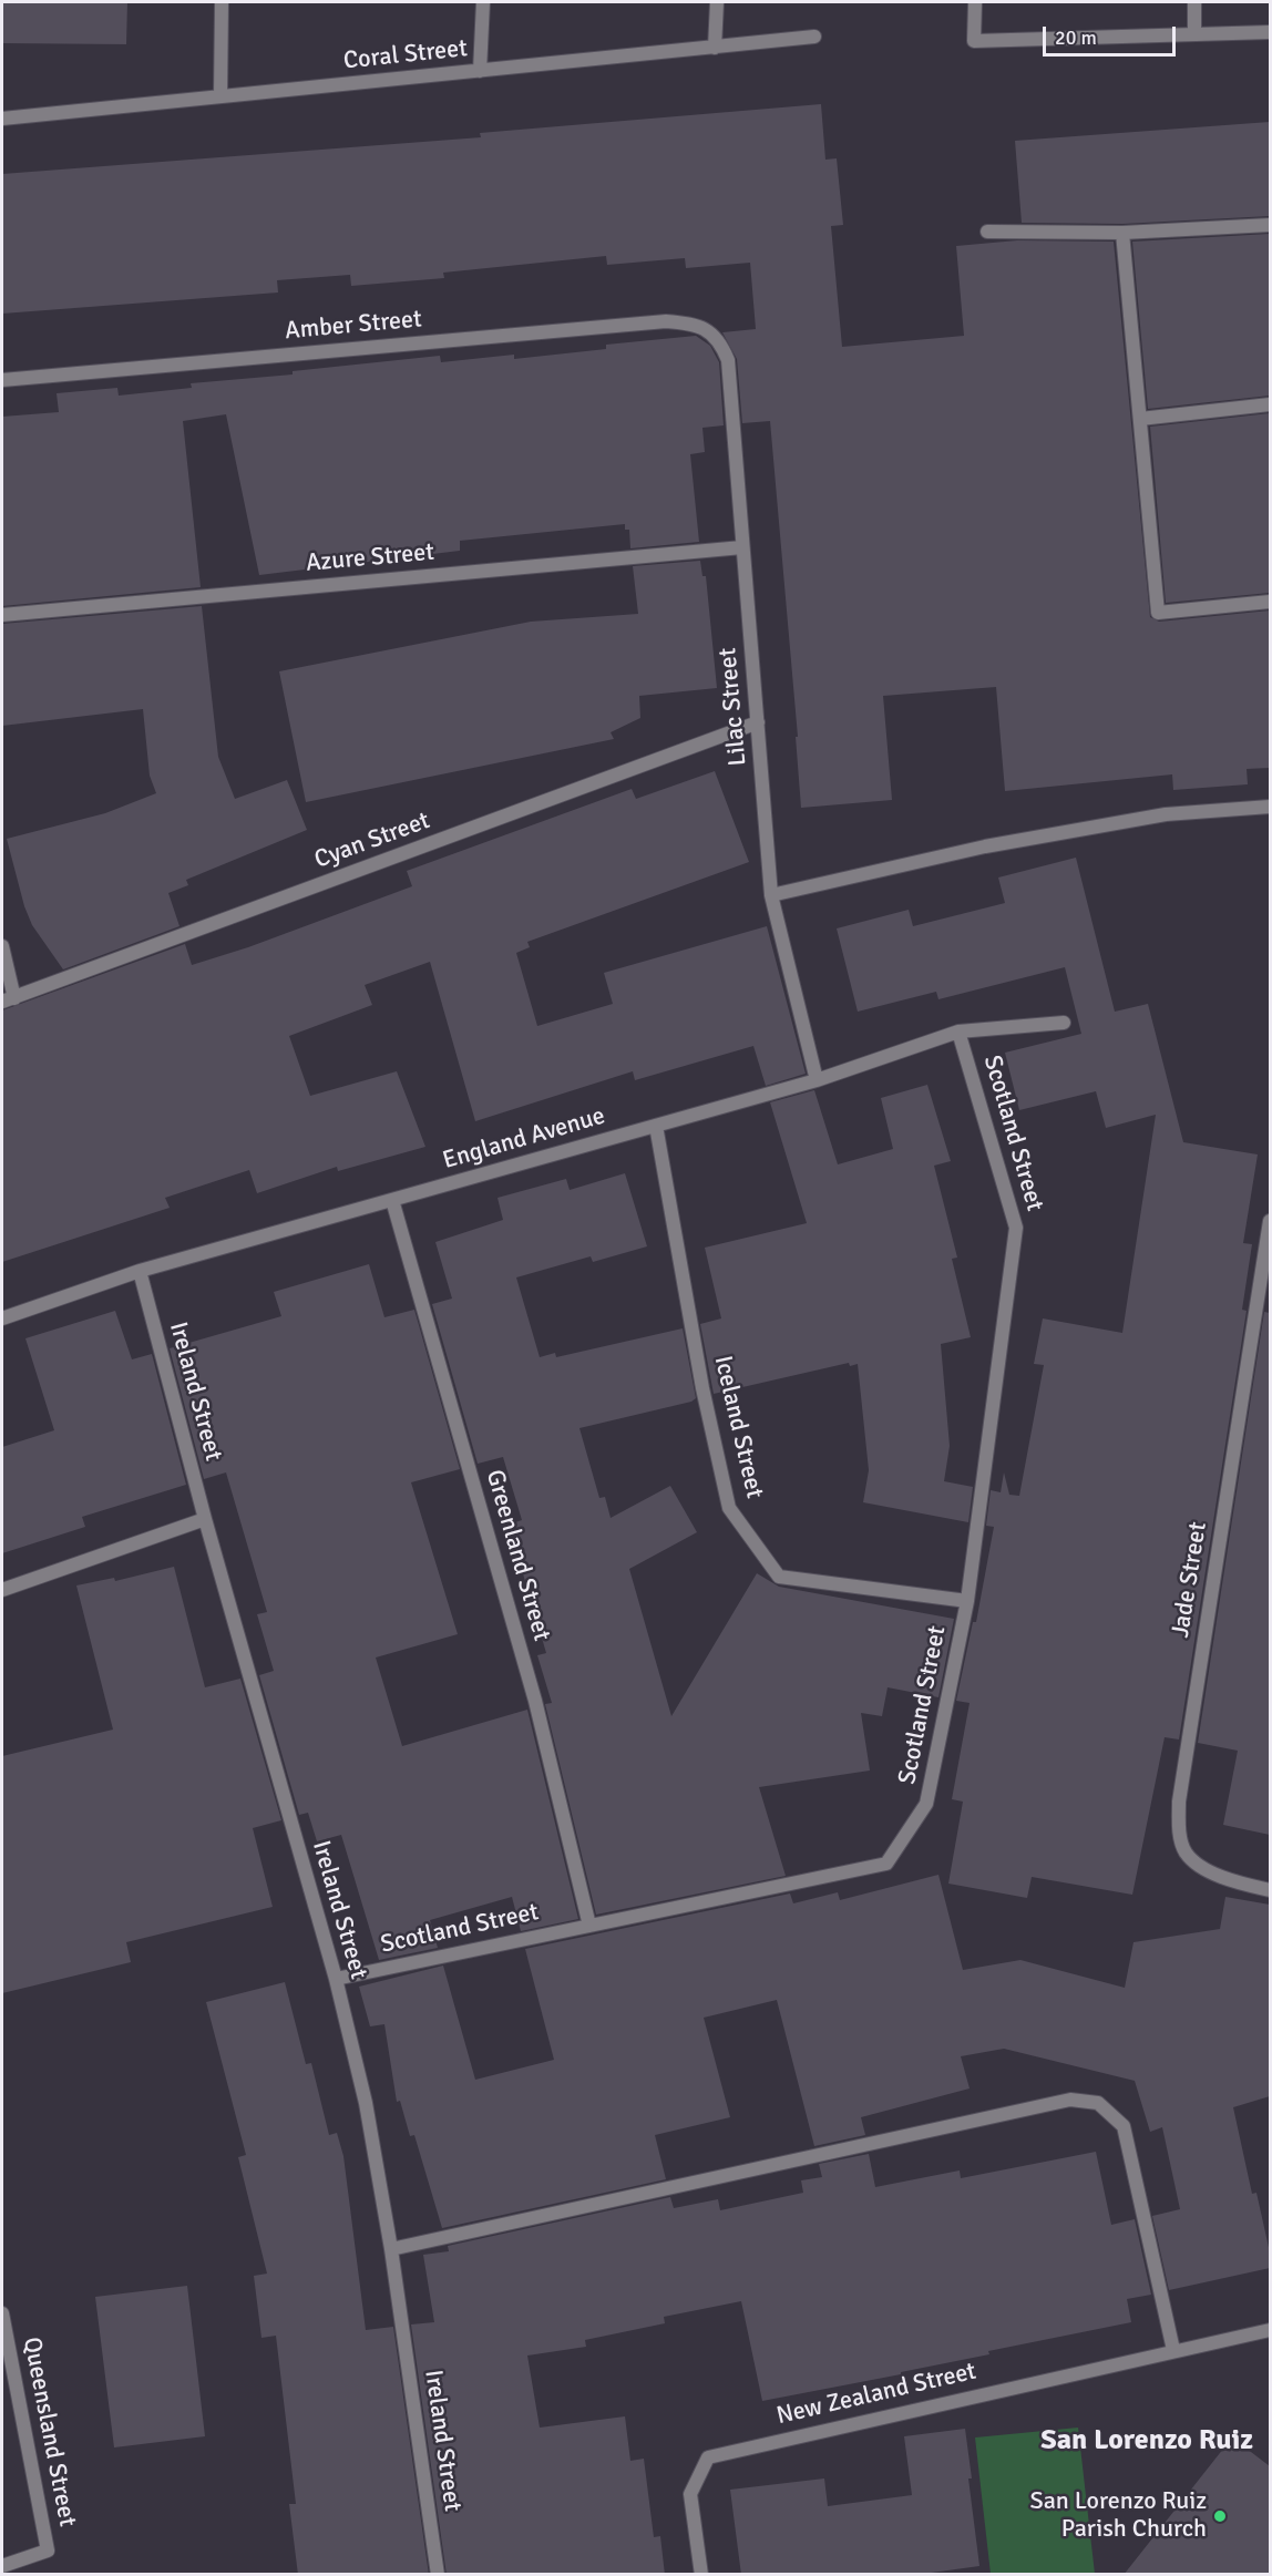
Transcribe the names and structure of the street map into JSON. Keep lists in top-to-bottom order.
{
  "streets": {
    "street": [
      "Coral Street",
      "Amber Street",
      "Azure Street",
      "Lilac Street",
      "Cyan Street",
      "Scotland Street",
      "England Avenue",
      "Ireland Street",
      "Iceland Street",
      "Greenland Street",
      "Jade Street",
      "New Zealand Street",
      "Queensland Street"
    ]
  },
  "crossings": [
    ["Amber Street", "Lilac Street"],
    ["Azure Street", "Lilac Street"],
    ["Lilac Street", "Cyan Street"],
    ["Lilac Street", "England Avenue"],
    ["Scotland Street", "England Avenue"],
    ["Scotland Street", "Ireland Street"],
    ["Scotland Street", "Iceland Street"],
    ["Scotland Street", "Greenland Street"],
    ["England Avenue", "Ireland Street"],
    ["England Avenue", "Iceland Street"],
    ["England Avenue", "Greenland Street"]
  ],
  "districts": ["San Lorenzo Ruiz"],
  "places": ["San Lorenzo Ruiz Parish Church"],
  "scale_bar": "20 m"
}
